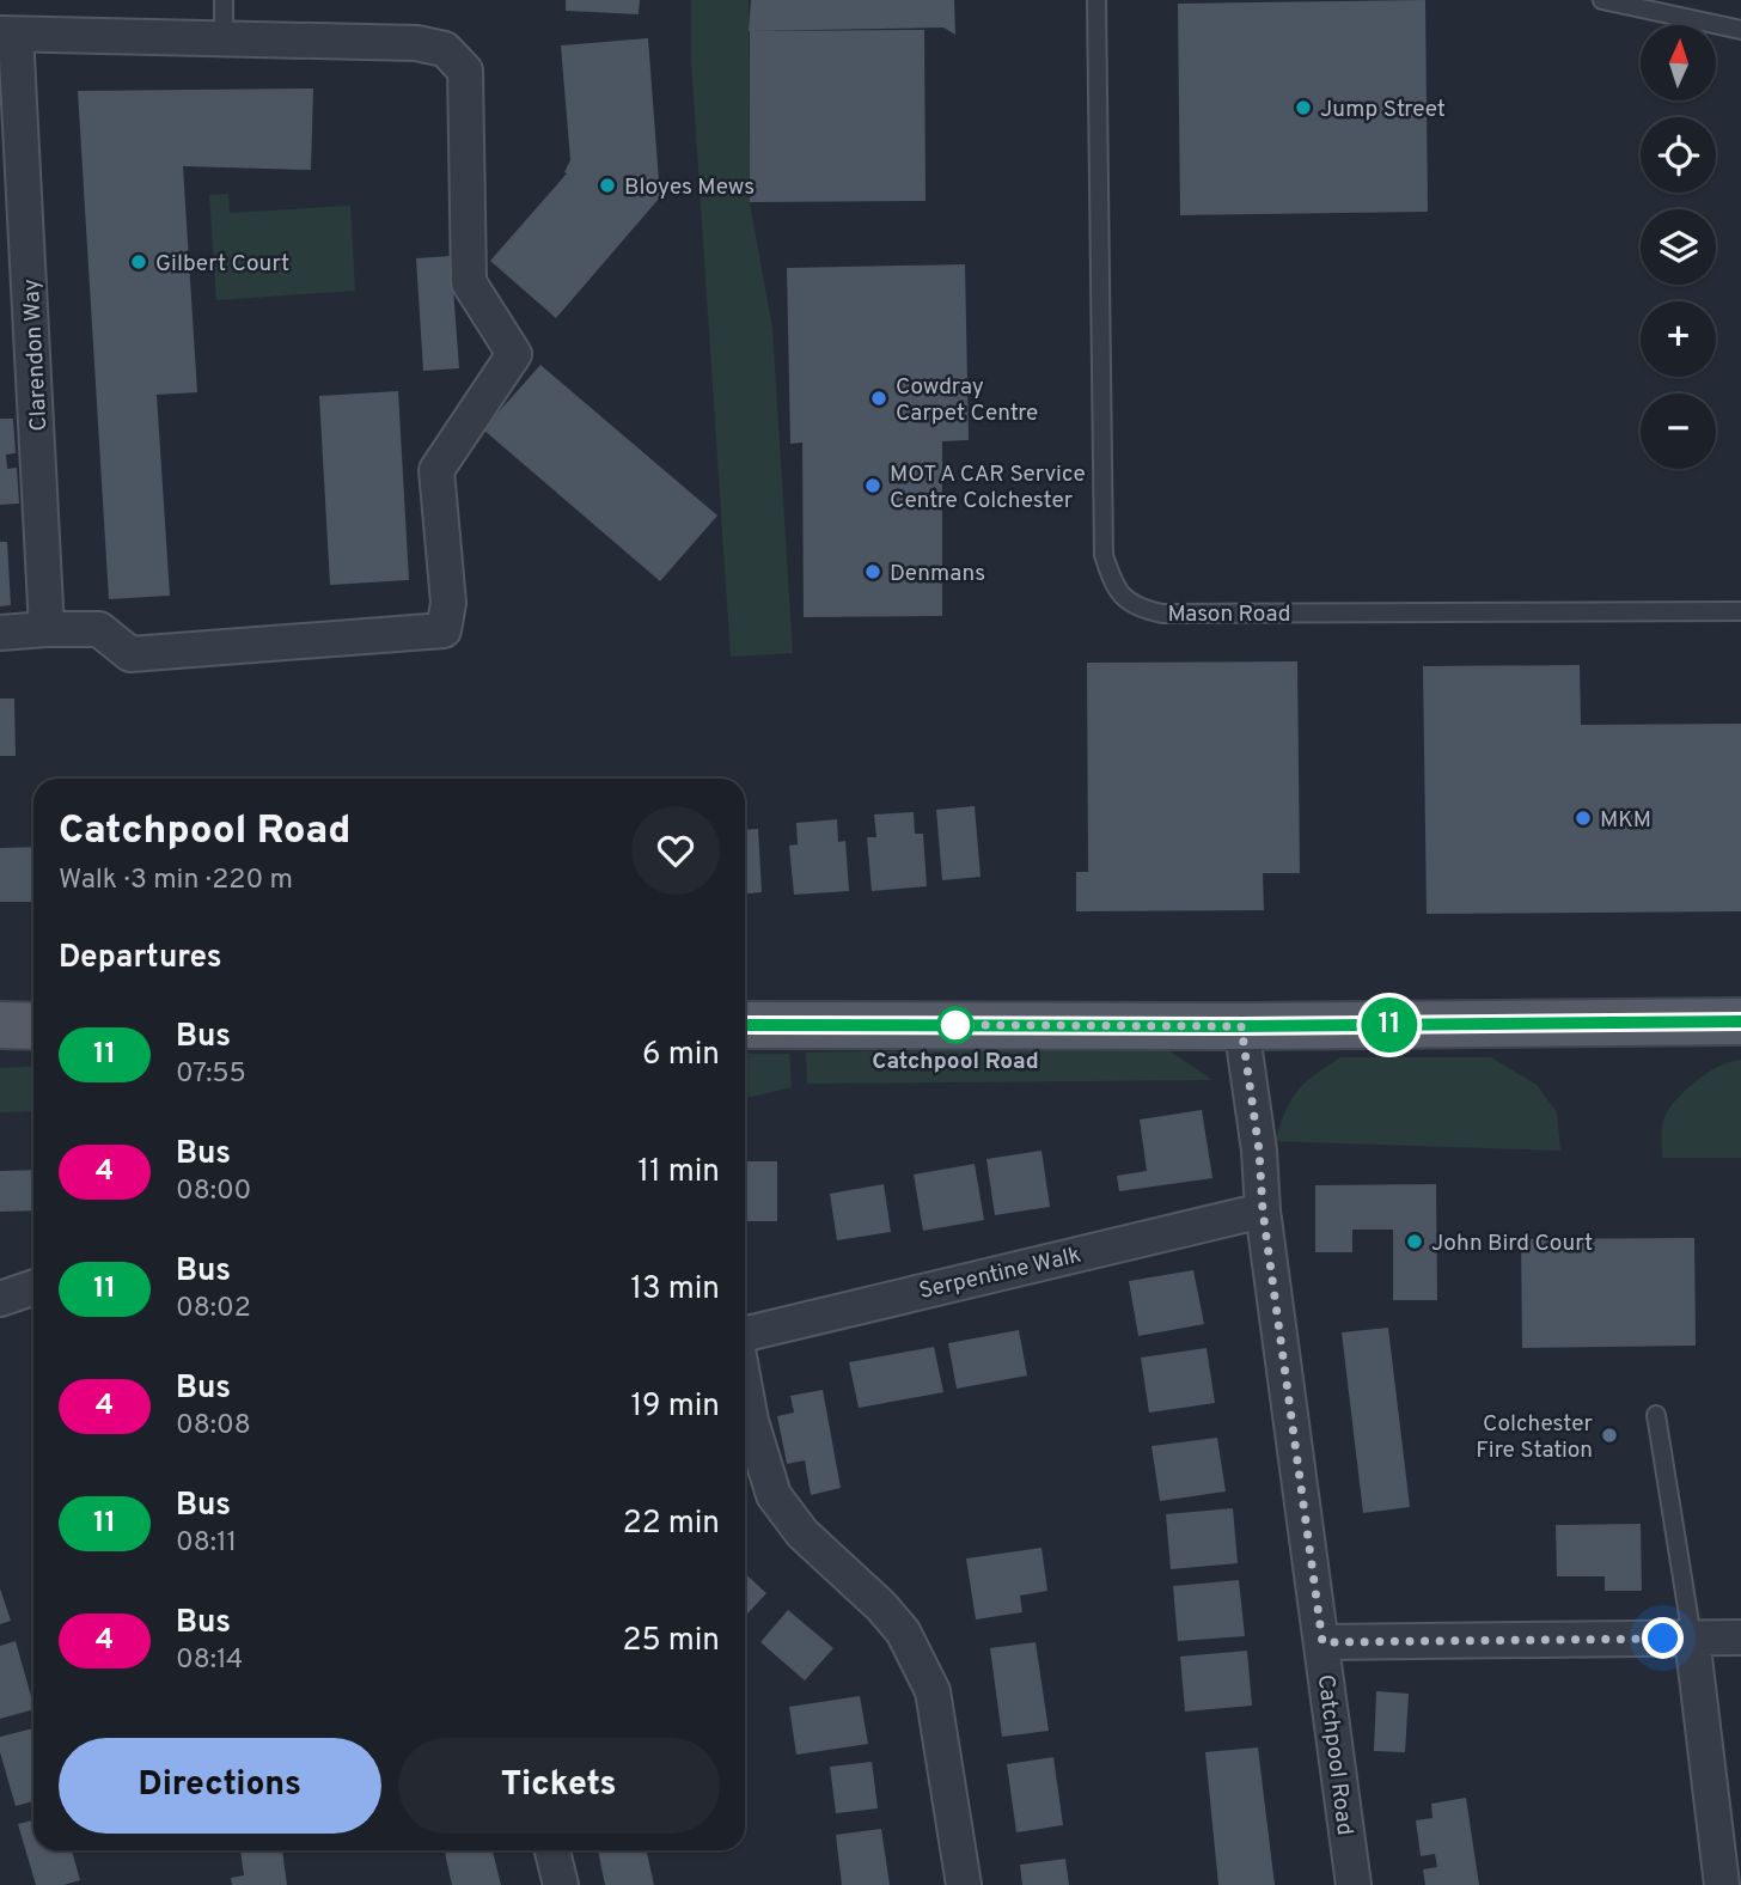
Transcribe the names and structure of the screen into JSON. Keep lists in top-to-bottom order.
{
  "streets": {
    "street": ["Clarendon Way", "Serpentine Walk", "Catchpool Road"],
    "lane": ["Mason Road"]
  },
  "crossings": [
    ["Serpentine Walk", "Catchpool Road"]
  ],
  "places": [
    "Jump Street",
    "Bloyes Mews",
    "Gilbert Court",
    "Cowdray Carpet Centre",
    "MOT A CAR Service Centre Colchester",
    "Denmans",
    "MKM",
    "Catchpool Road",
    "John Bird Court",
    "Colchester Fire Station"
  ],
  "lines": ["bus line 11"],
  "north": "top",
  "page": {
    "on_map": "11",
    "map_buttons": ["+", "−"],
    "heading": [
      ["Catchpool Road", "Walk · 3 min · 220 m"],
      "Departures"
    ],
    "list": [
      {
        "mark": "11",
        "name": "Bus",
        "note": "07:55",
        "value": "6 min"
      },
      {
        "mark": "4",
        "name": "Bus",
        "note": "08:00",
        "value": "11 min"
      },
      {
        "mark": "11",
        "name": "Bus",
        "note": "08:02",
        "value": "13 min"
      },
      {
        "mark": "4",
        "name": "Bus",
        "note": "08:08",
        "value": "19 min"
      },
      {
        "mark": "11",
        "name": "Bus",
        "note": "08:11",
        "value": "22 min"
      },
      {
        "mark": "4",
        "name": "Bus",
        "note": "08:14",
        "value": "25 min"
      }
    ],
    "buttons": ["Directions", "Tickets"]
  }
}
